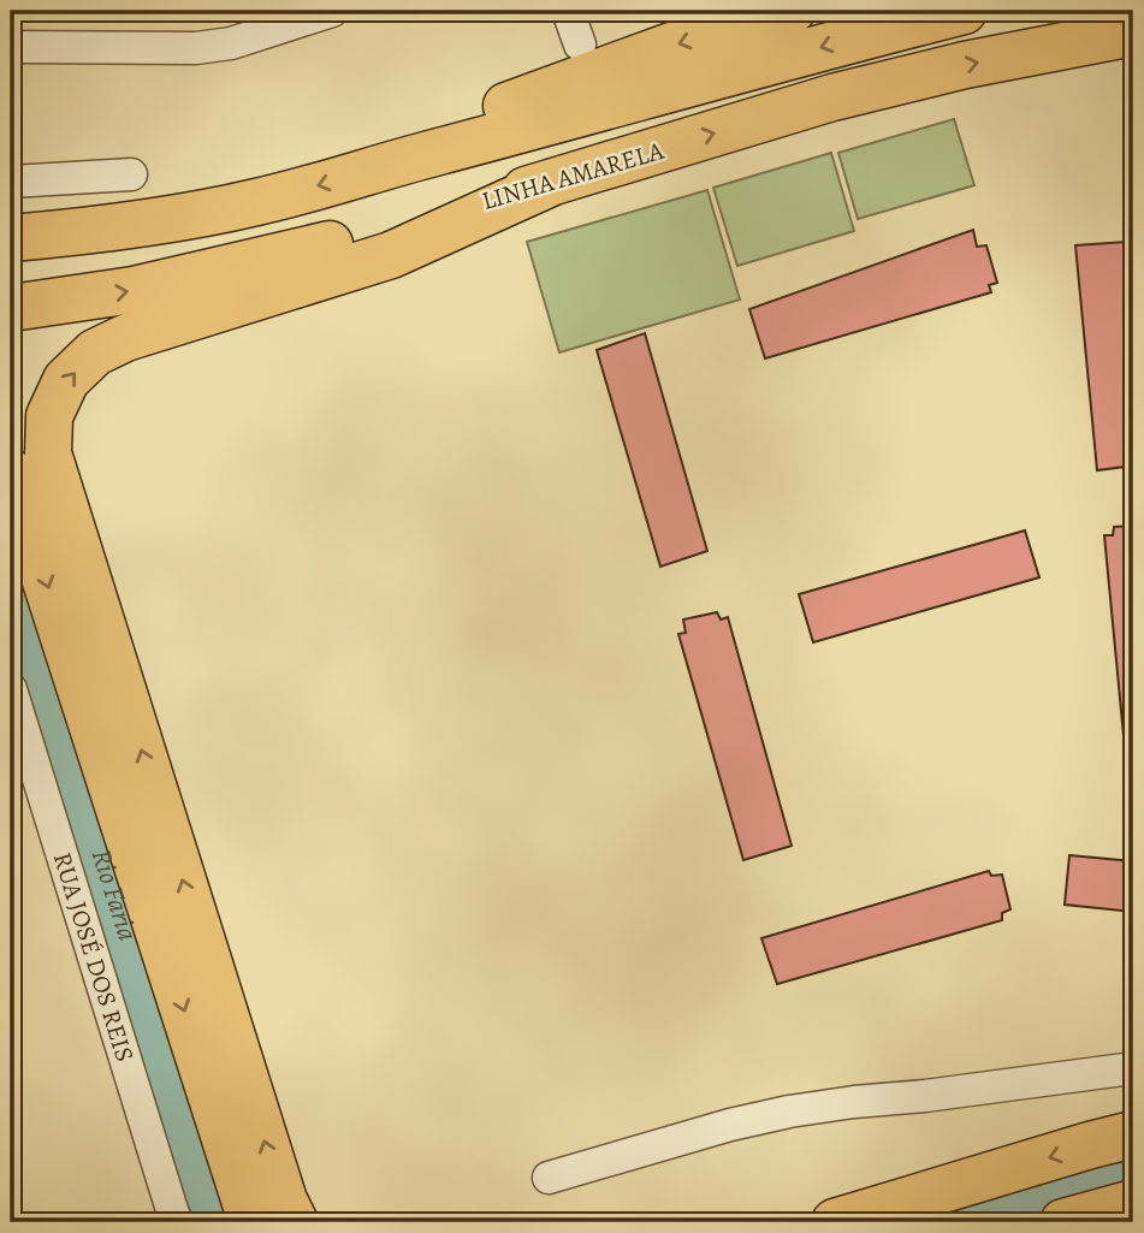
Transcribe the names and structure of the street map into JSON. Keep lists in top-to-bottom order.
{
  "streets": {
    "highway": ["LINHA AMARELA"],
    "street": ["RUA JOSÉ DOS REIS"]
  },
  "water": ["Rio Faria"]
}
